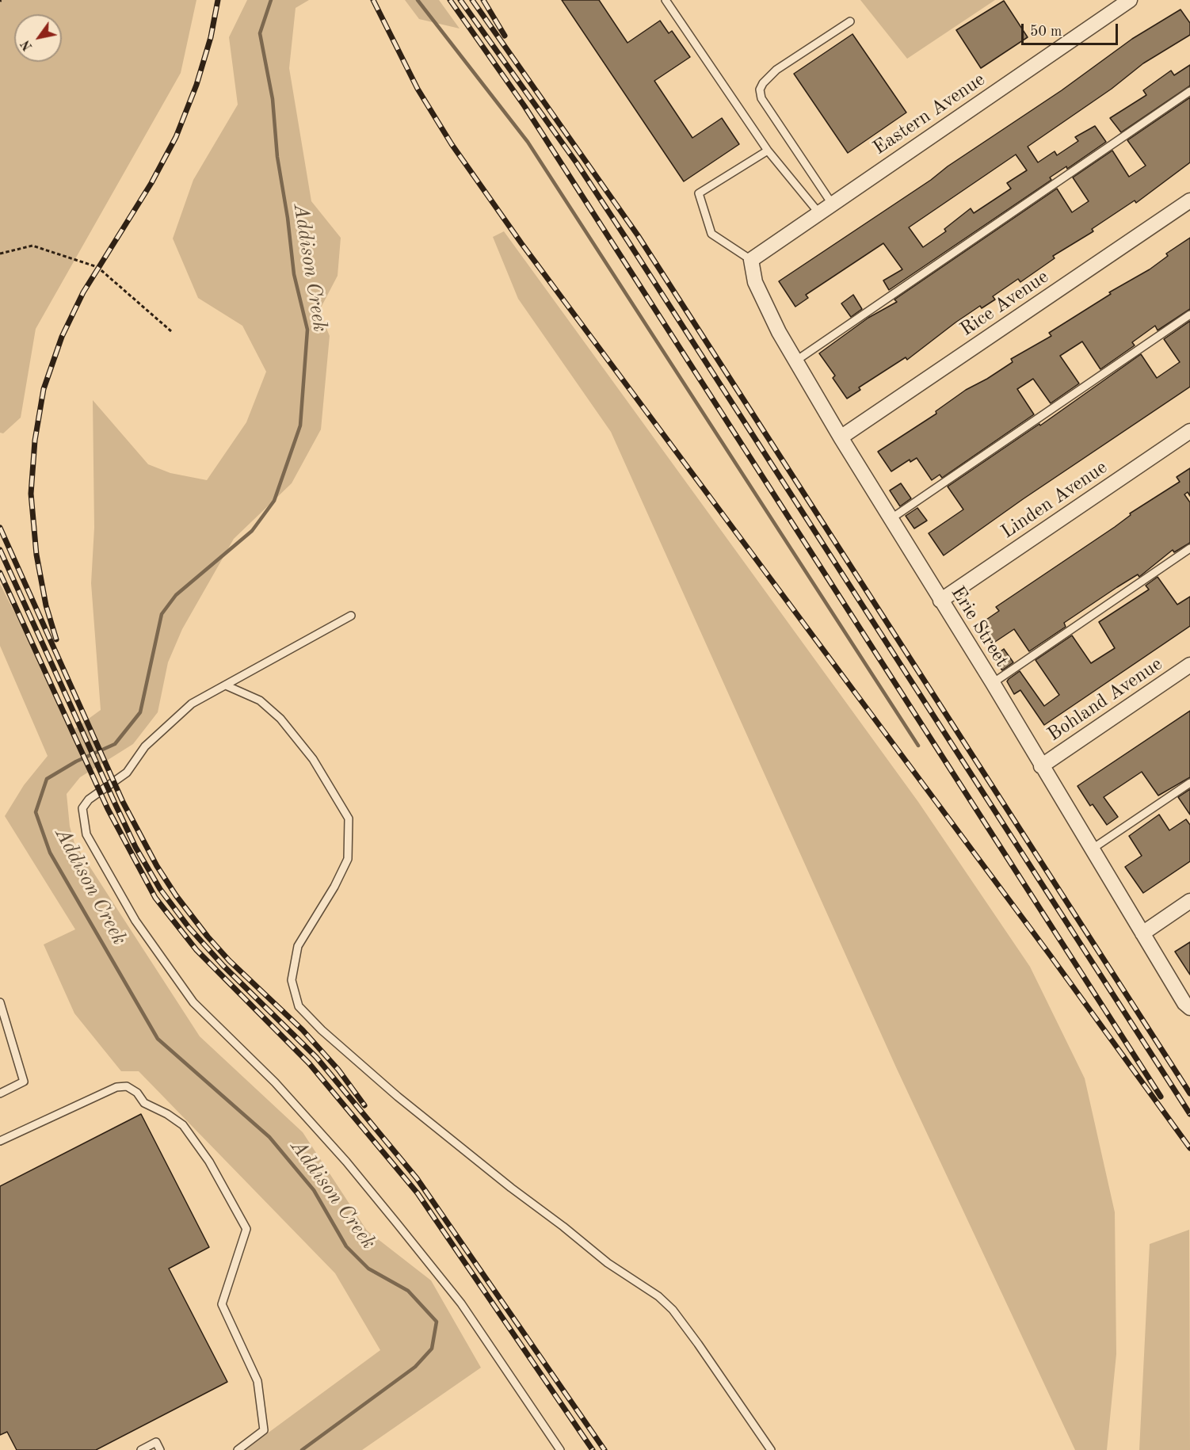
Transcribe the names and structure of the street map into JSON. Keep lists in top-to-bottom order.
{
  "streets": {
    "street": [
      "Eastern Avenue",
      "Rice Avenue",
      "Linden Avenue",
      "Erie Street",
      "Bohland Avenue"
    ]
  },
  "crossings": [
    ["Eastern Avenue", "Erie Street"],
    ["Rice Avenue", "Erie Street"],
    ["Linden Avenue", "Erie Street"],
    ["Erie Street", "Bohland Avenue"]
  ],
  "water": ["Addison Creek"],
  "scale_bar": "50 m",
  "north": "bottom left"
}
